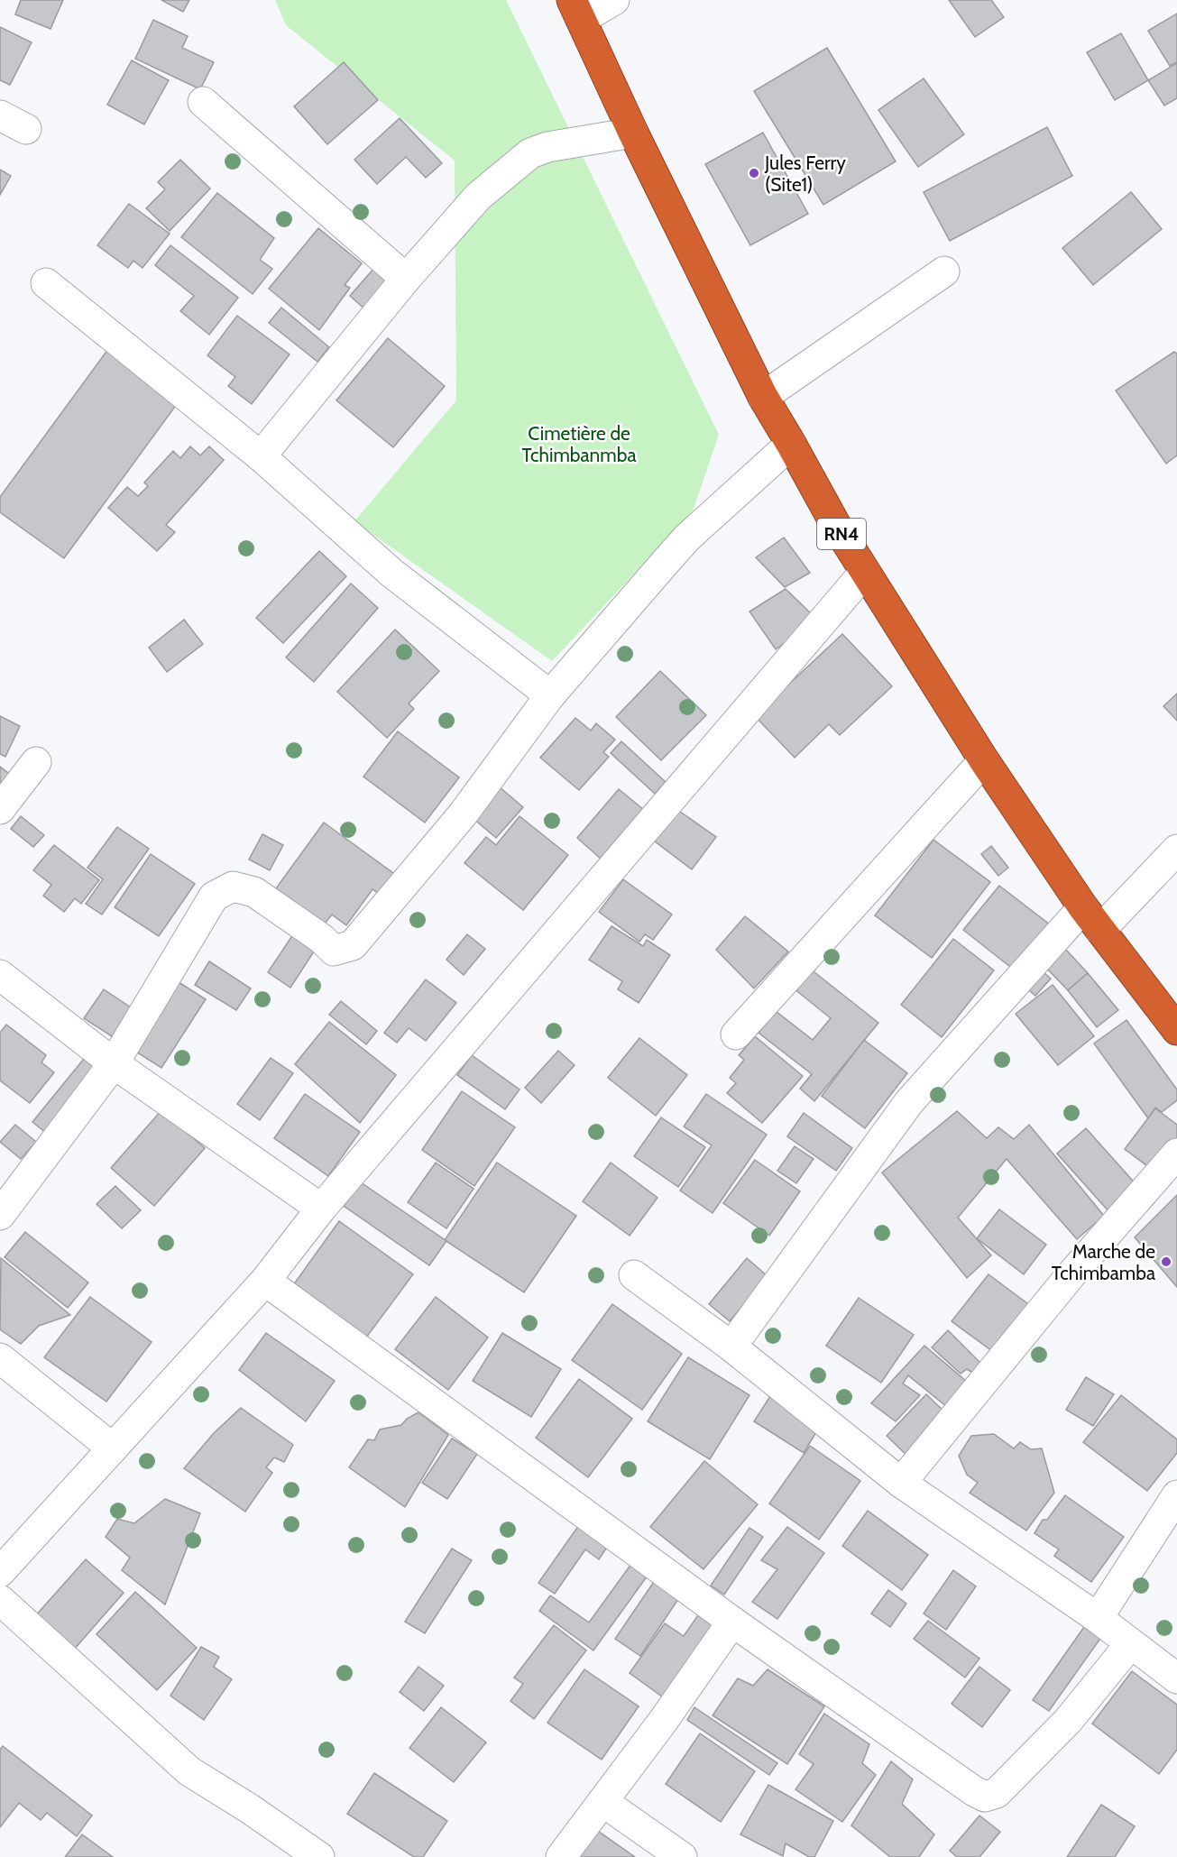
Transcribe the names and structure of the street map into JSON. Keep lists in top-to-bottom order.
{
  "streets": {
    "highway": ["RN4"]
  },
  "parks": ["Cimetière de Tchimbanmba"],
  "places": ["Jules Ferry (Site1)", "Marche de Tchimbamba"]
}
